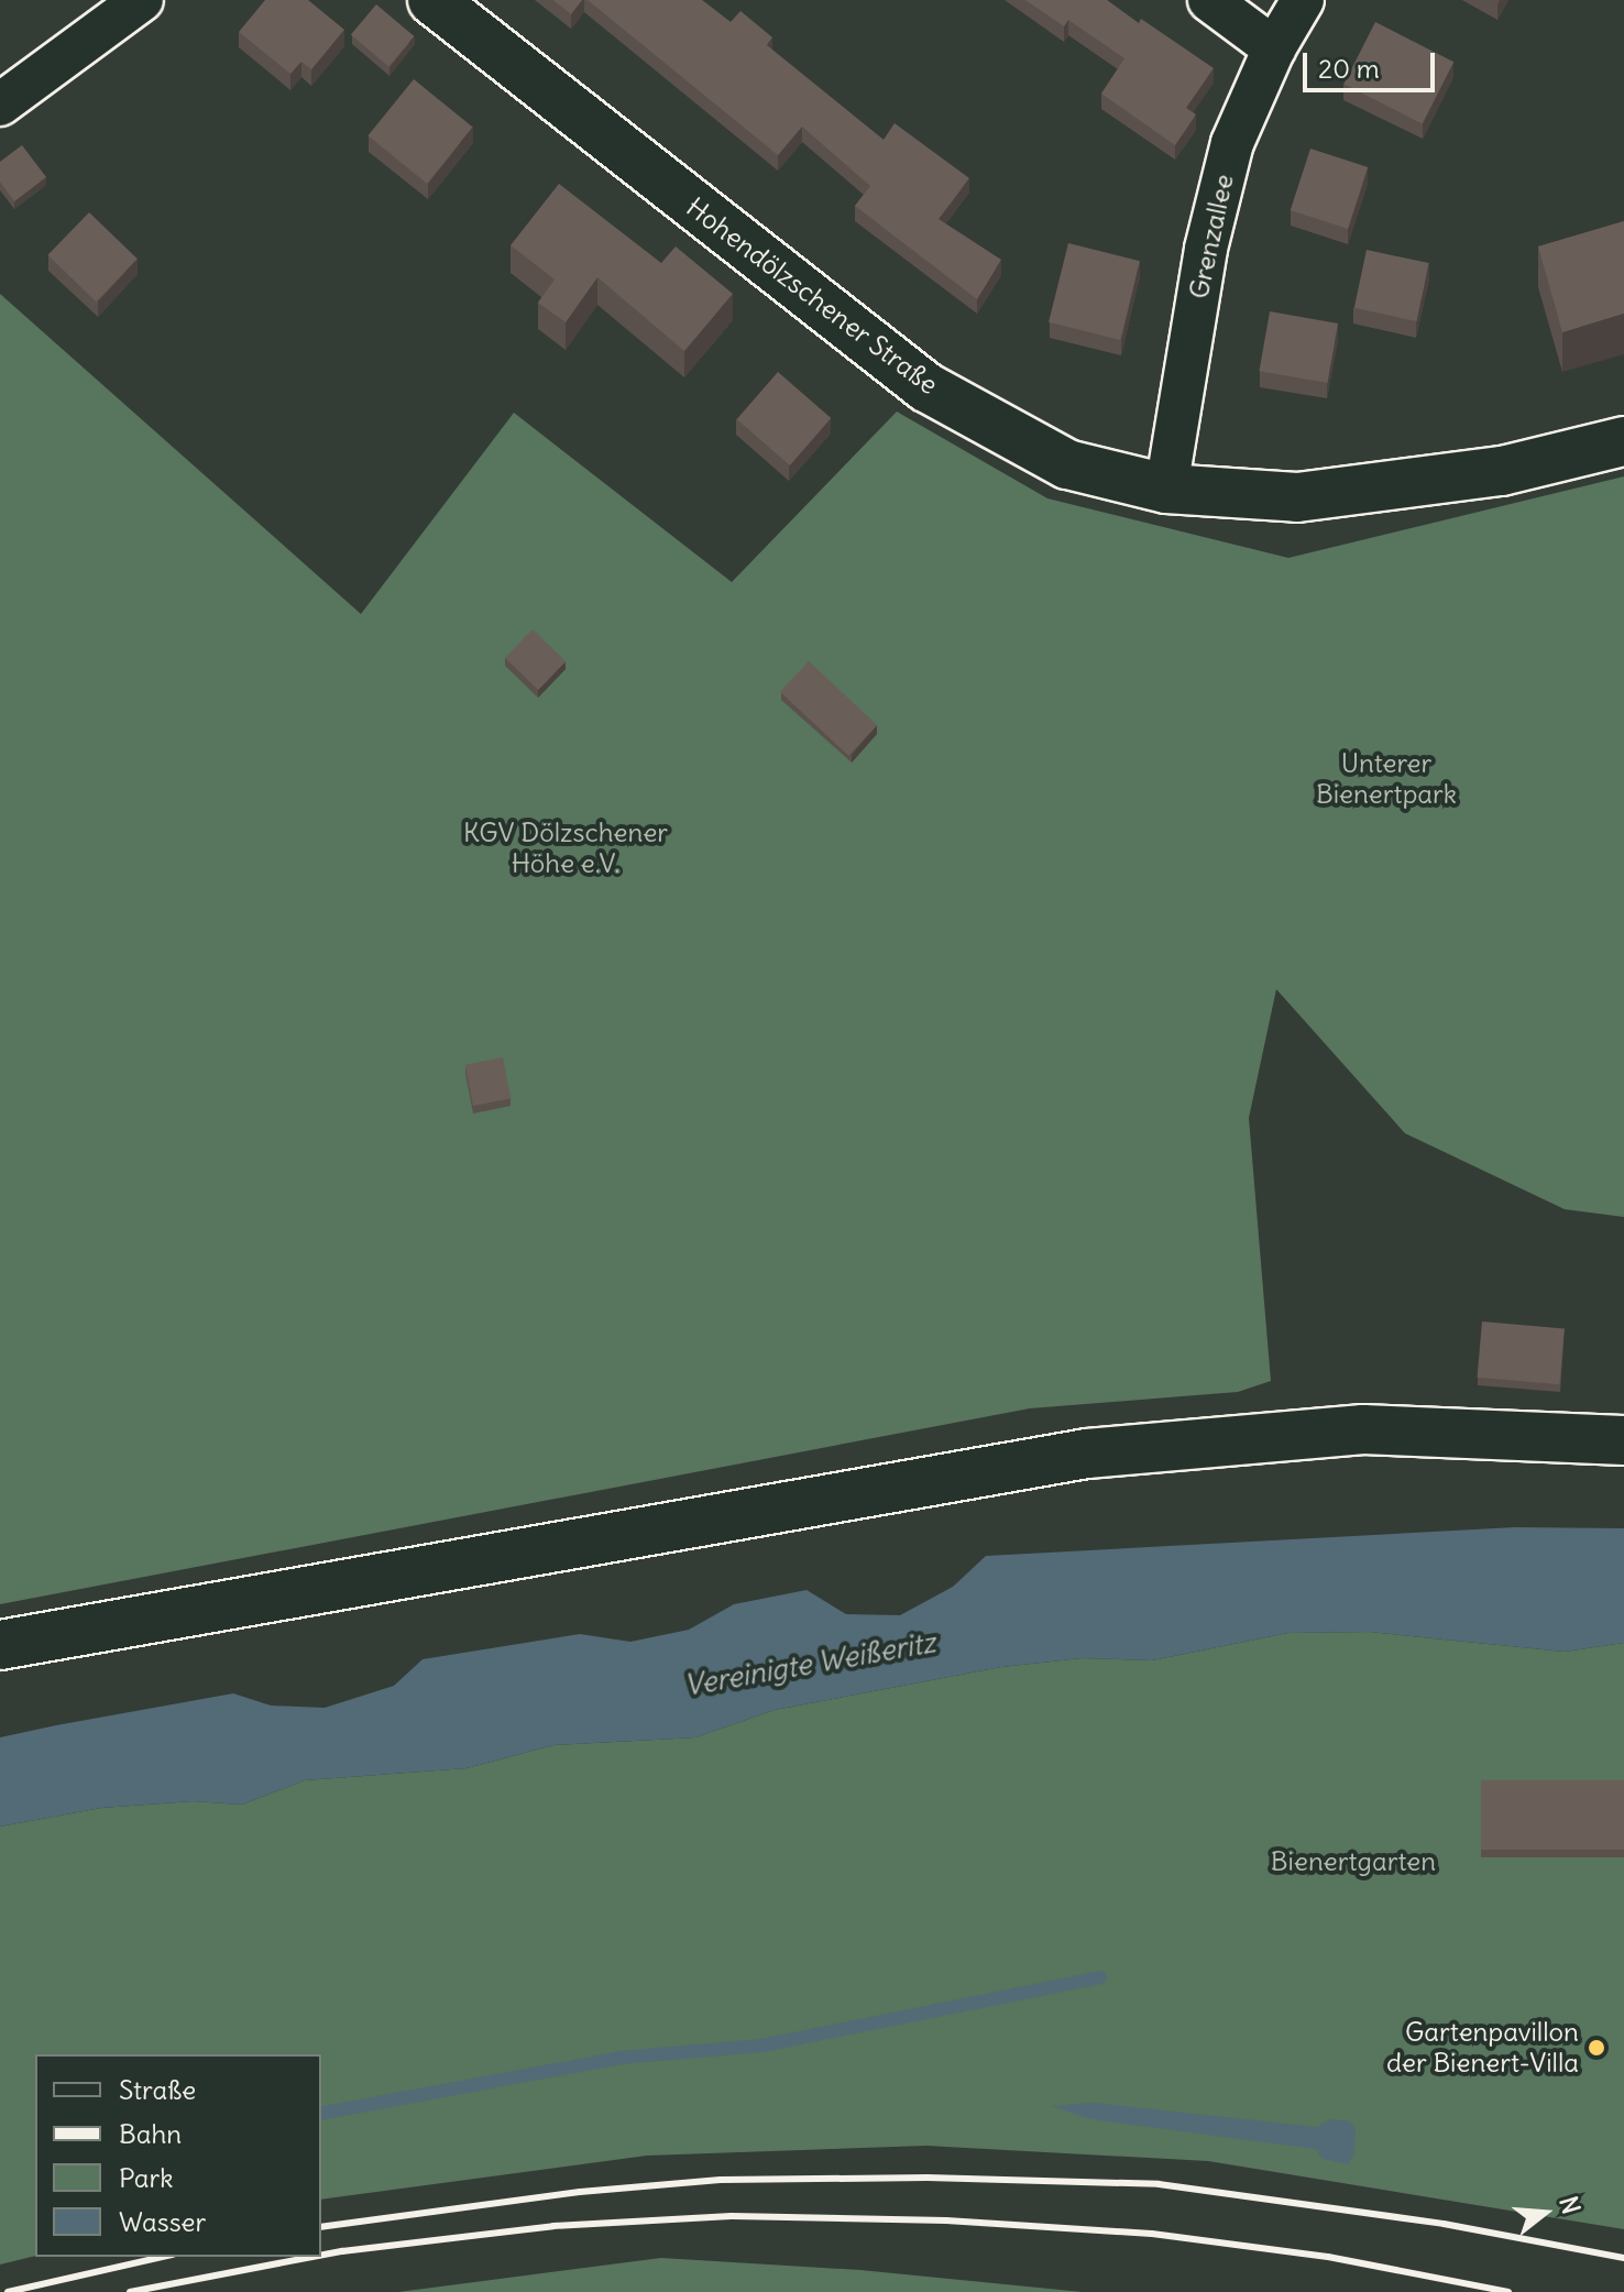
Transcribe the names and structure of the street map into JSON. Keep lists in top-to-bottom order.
{
  "streets": {
    "main road": ["Hohendölzschener Straße"],
    "street": ["Grenzallee"]
  },
  "crossings": [
    ["Grenzallee", "Hohendölzschener Straße"]
  ],
  "water": ["Vereinigte Weißeritz"],
  "parks": ["Unterer Bienertpark", "KGV Dölzschener Höhe e.V.", "Bienertgarten"],
  "places": ["Gartenpavillon der Bienert-Villa"],
  "legend": [
    "Straße",
    "Bahn",
    "Park",
    "Wasser"
  ],
  "scale_bar": "20 m",
  "north": "right"
}
